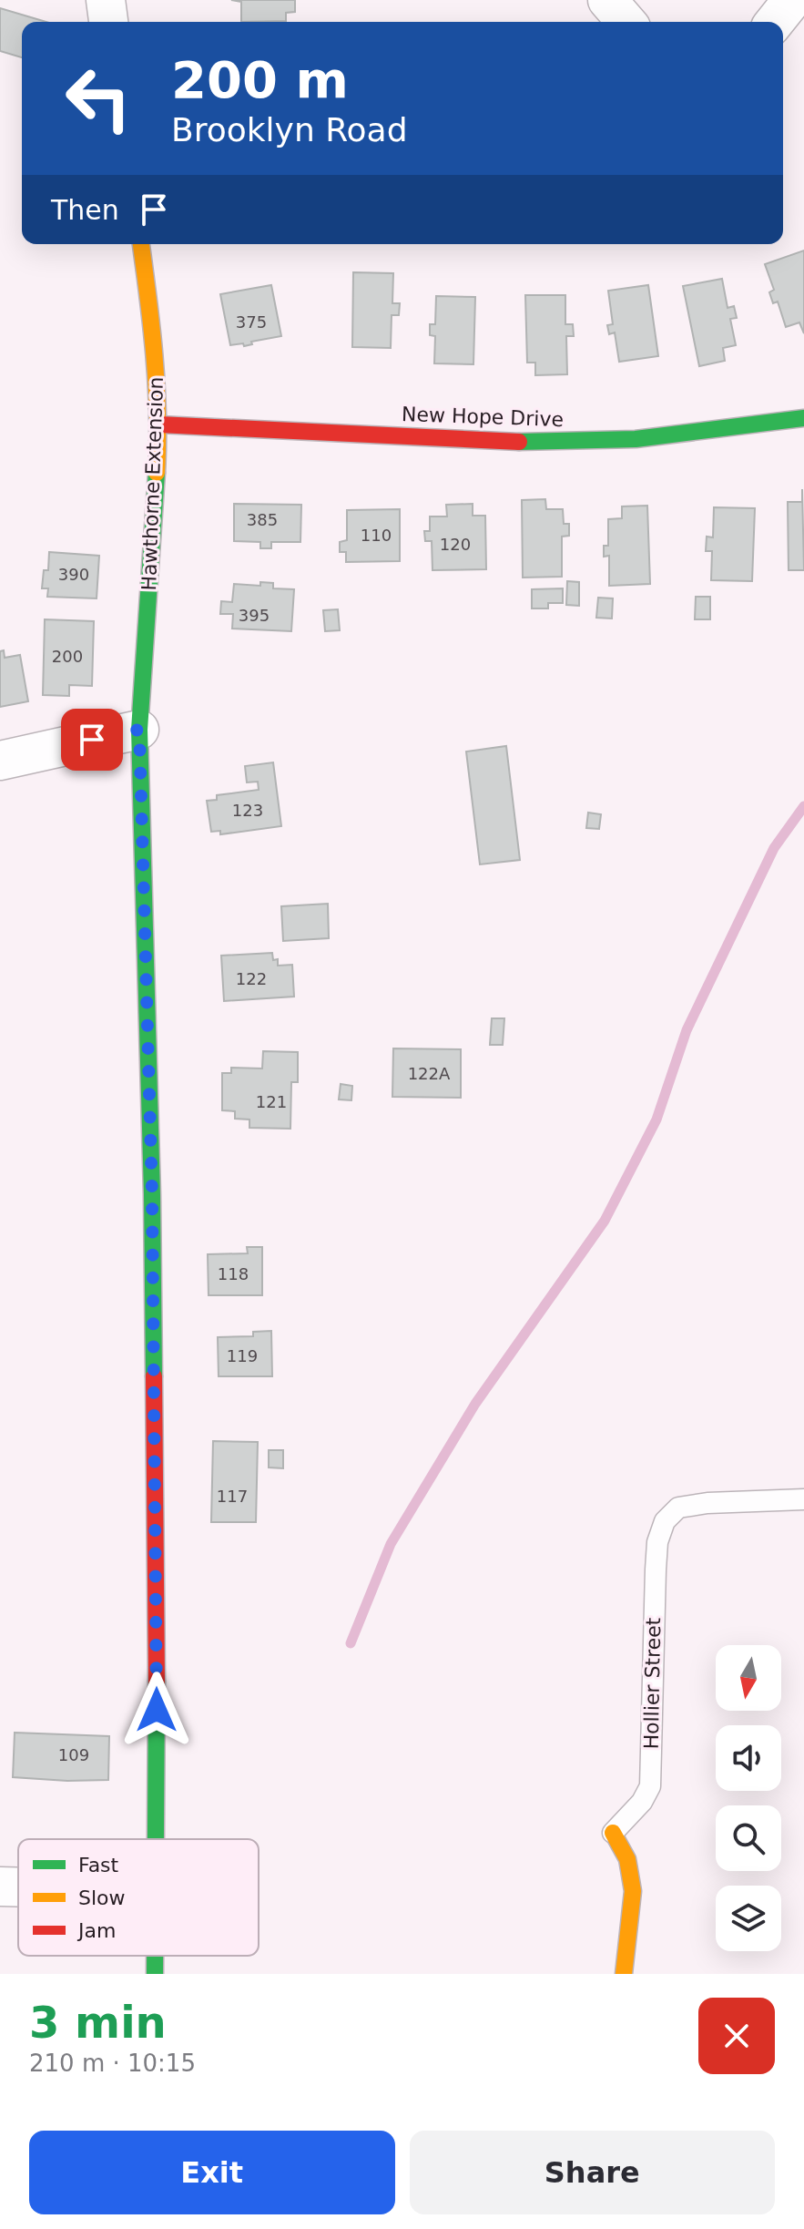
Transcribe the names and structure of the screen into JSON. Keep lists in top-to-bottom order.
{
  "streets": {
    "street": ["New Hope Drive", "Hawthorne Extension", "Hollier Street"]
  },
  "crossings": [
    ["New Hope Drive", "Hawthorne Extension"]
  ],
  "house_numbers": [
    "375",
    "385",
    "110",
    "120",
    "390",
    "395",
    "200",
    "123",
    "122",
    "122A",
    "121",
    "118",
    "119",
    "117",
    "109"
  ],
  "legend": ["Fast", "Slow", "Jam"],
  "north": "bottom",
  "page": {
    "turn": ["200 m", "Brooklyn Road"],
    "then": "Then",
    "heading": ["3 min", "210 m · 10:15"],
    "buttons": ["Exit", "Share"]
  }
}
